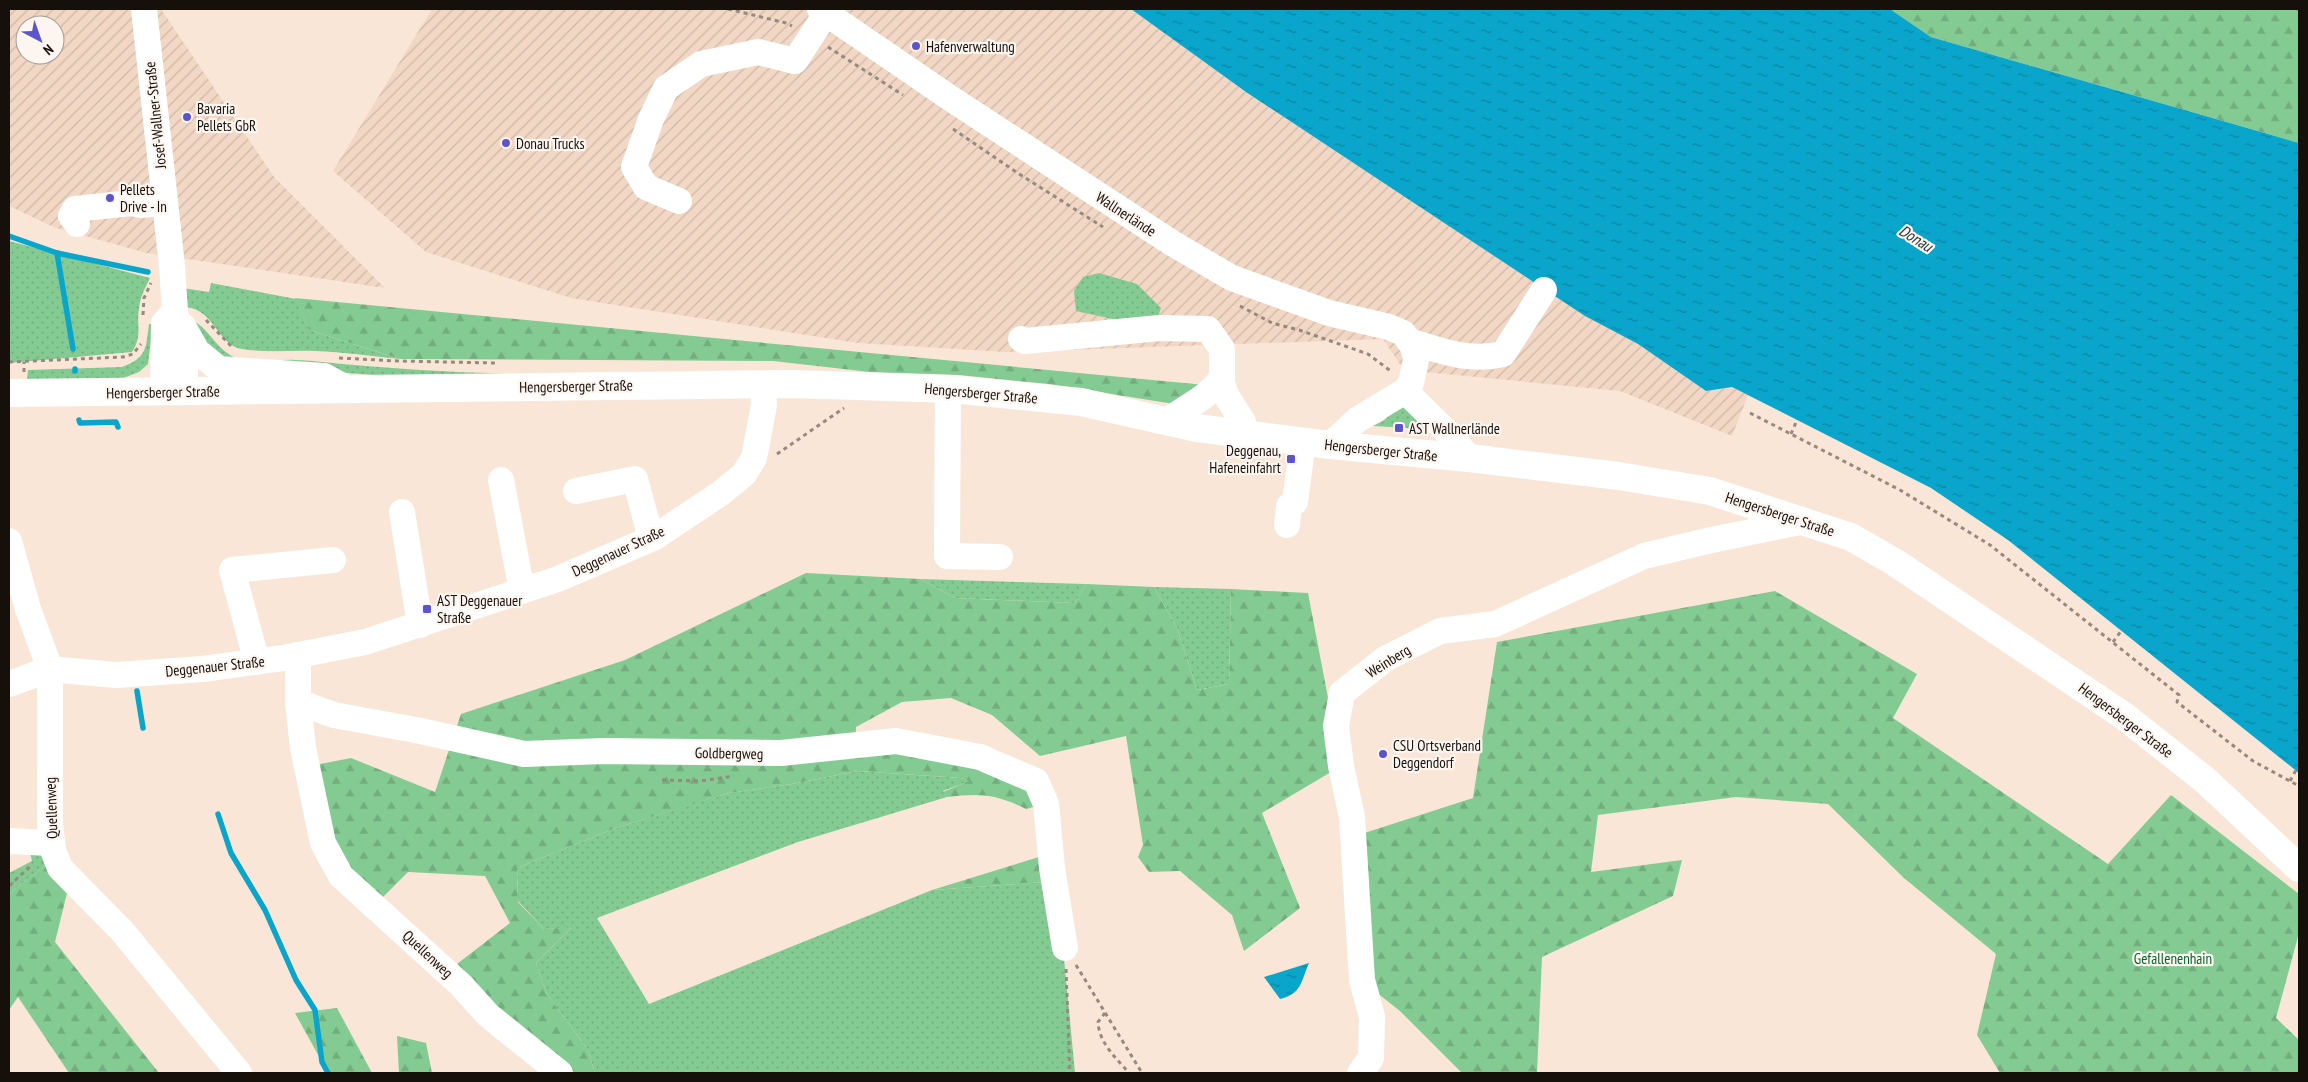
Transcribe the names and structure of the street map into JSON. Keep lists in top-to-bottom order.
{
  "streets": {
    "main road": ["Hengersberger Straße"],
    "street": [
      "Josef-Wallner-Straße",
      "Wallnerlände",
      "Deggenauer Straße",
      "Weinberg",
      "Goldbergweg",
      "Quellenweg"
    ]
  },
  "crossings": [
    ["Josef-Wallner-Straße", "Hengersberger Straße"],
    ["Hengersberger Straße", "Deggenauer Straße"],
    ["Hengersberger Straße", "Weinberg"],
    ["Deggenauer Straße", "Quellenweg"],
    ["Goldbergweg", "Quellenweg"]
  ],
  "water": ["Donau"],
  "parks": ["Gefallenenhain"],
  "places": {
    "other": [
      "Hafenverwaltung",
      "Bavaria Pellets GbR",
      "Donau Trucks",
      "Pellets Drive - In",
      "CSU Ortsverband Deggendorf"
    ],
    "transit": ["AST Wallnerlände", "Deggenau, Hafeneinfahrt", "AST Deggenauer Straße"]
  },
  "north": "bottom right"
}
